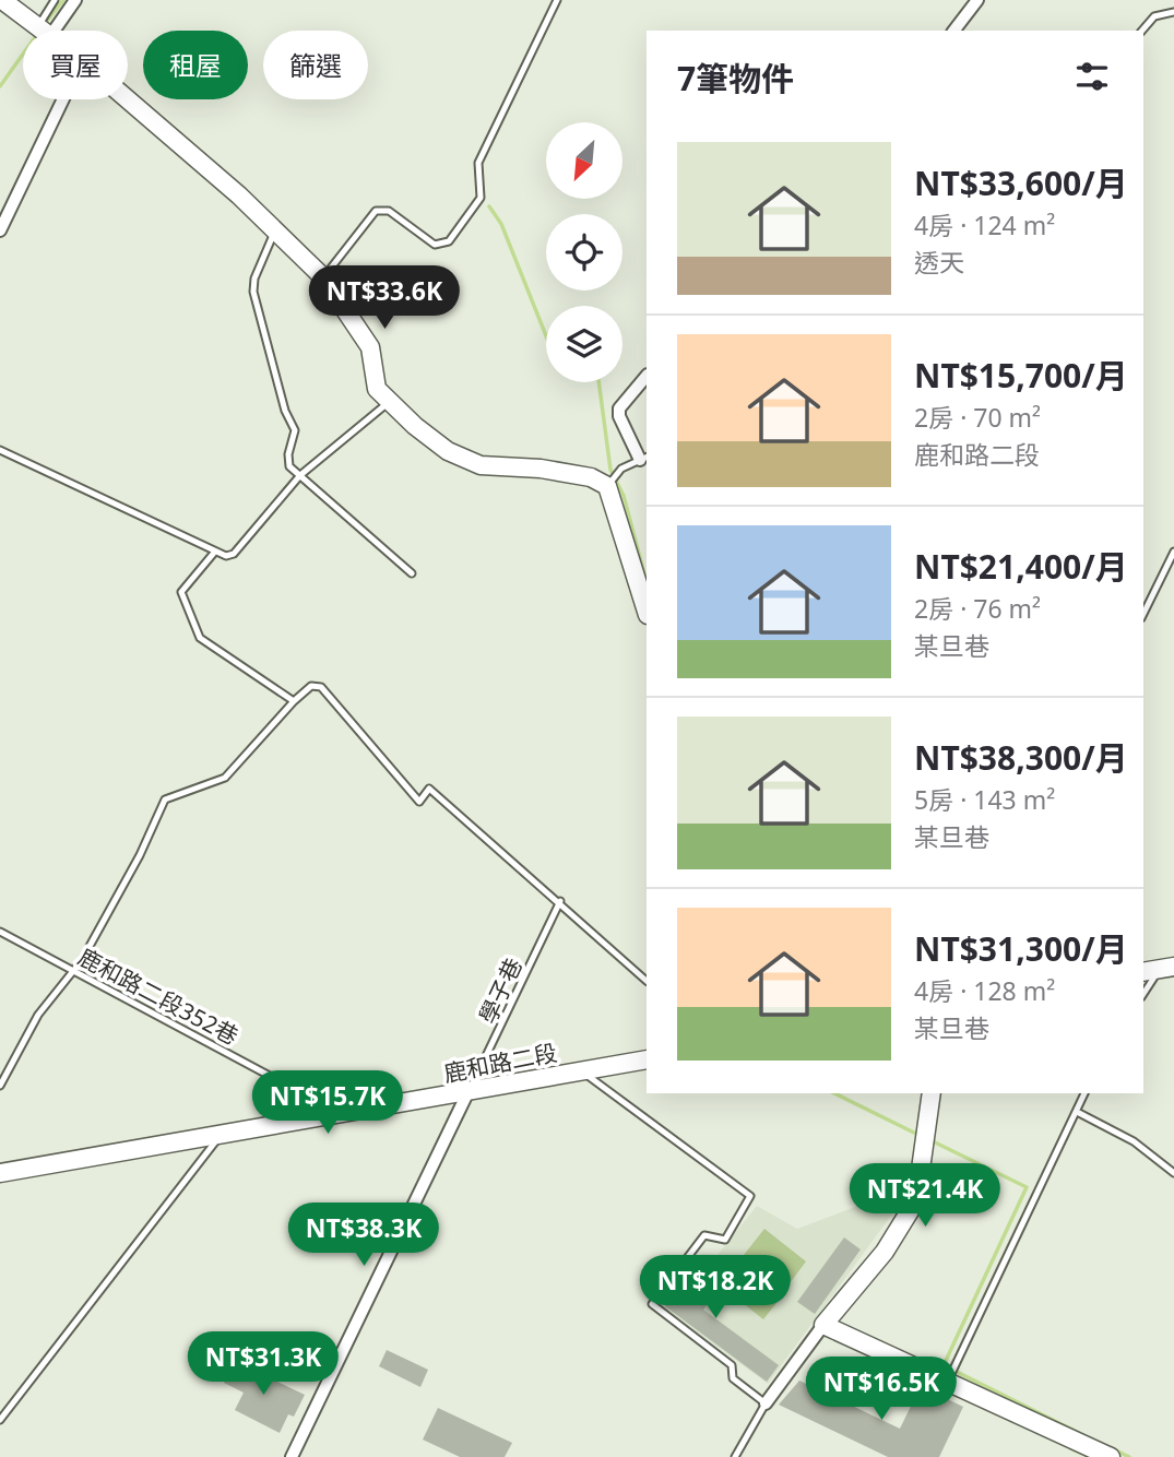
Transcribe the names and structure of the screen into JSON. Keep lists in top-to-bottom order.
{
  "streets": {
    "street": ["鹿和路二段"],
    "lane": ["學子巷", "鹿和路二段352巷"]
  },
  "crossings": [
    ["學子巷", "鹿和路二段"],
    ["鹿和路二段352巷", "鹿和路二段"]
  ],
  "north": "bottom left",
  "page": {
    "chip": ["買屋", "租屋", "篩選"],
    "heading": "7筆物件",
    "list": [
      {
        "name": "NT$33,600/月",
        "note": "4房 · 124 m² · 透天"
      },
      {
        "name": "NT$15,700/月",
        "note": "2房 · 70 m² · 鹿和路二段"
      },
      {
        "name": "NT$21,400/月",
        "note": "2房 · 76 m² · 某旦巷"
      },
      {
        "name": "NT$38,300/月",
        "note": "5房 · 143 m² · 某旦巷"
      },
      {
        "name": "NT$31,300/月",
        "note": "4房 · 128 m² · 某旦巷"
      }
    ],
    "price": [
      "NT$33.6K",
      "NT$15.7K",
      "NT$21.4K",
      "NT$38.3K",
      "NT$18.2K",
      "NT$31.3K",
      "NT$16.5K"
    ]
  }
}
